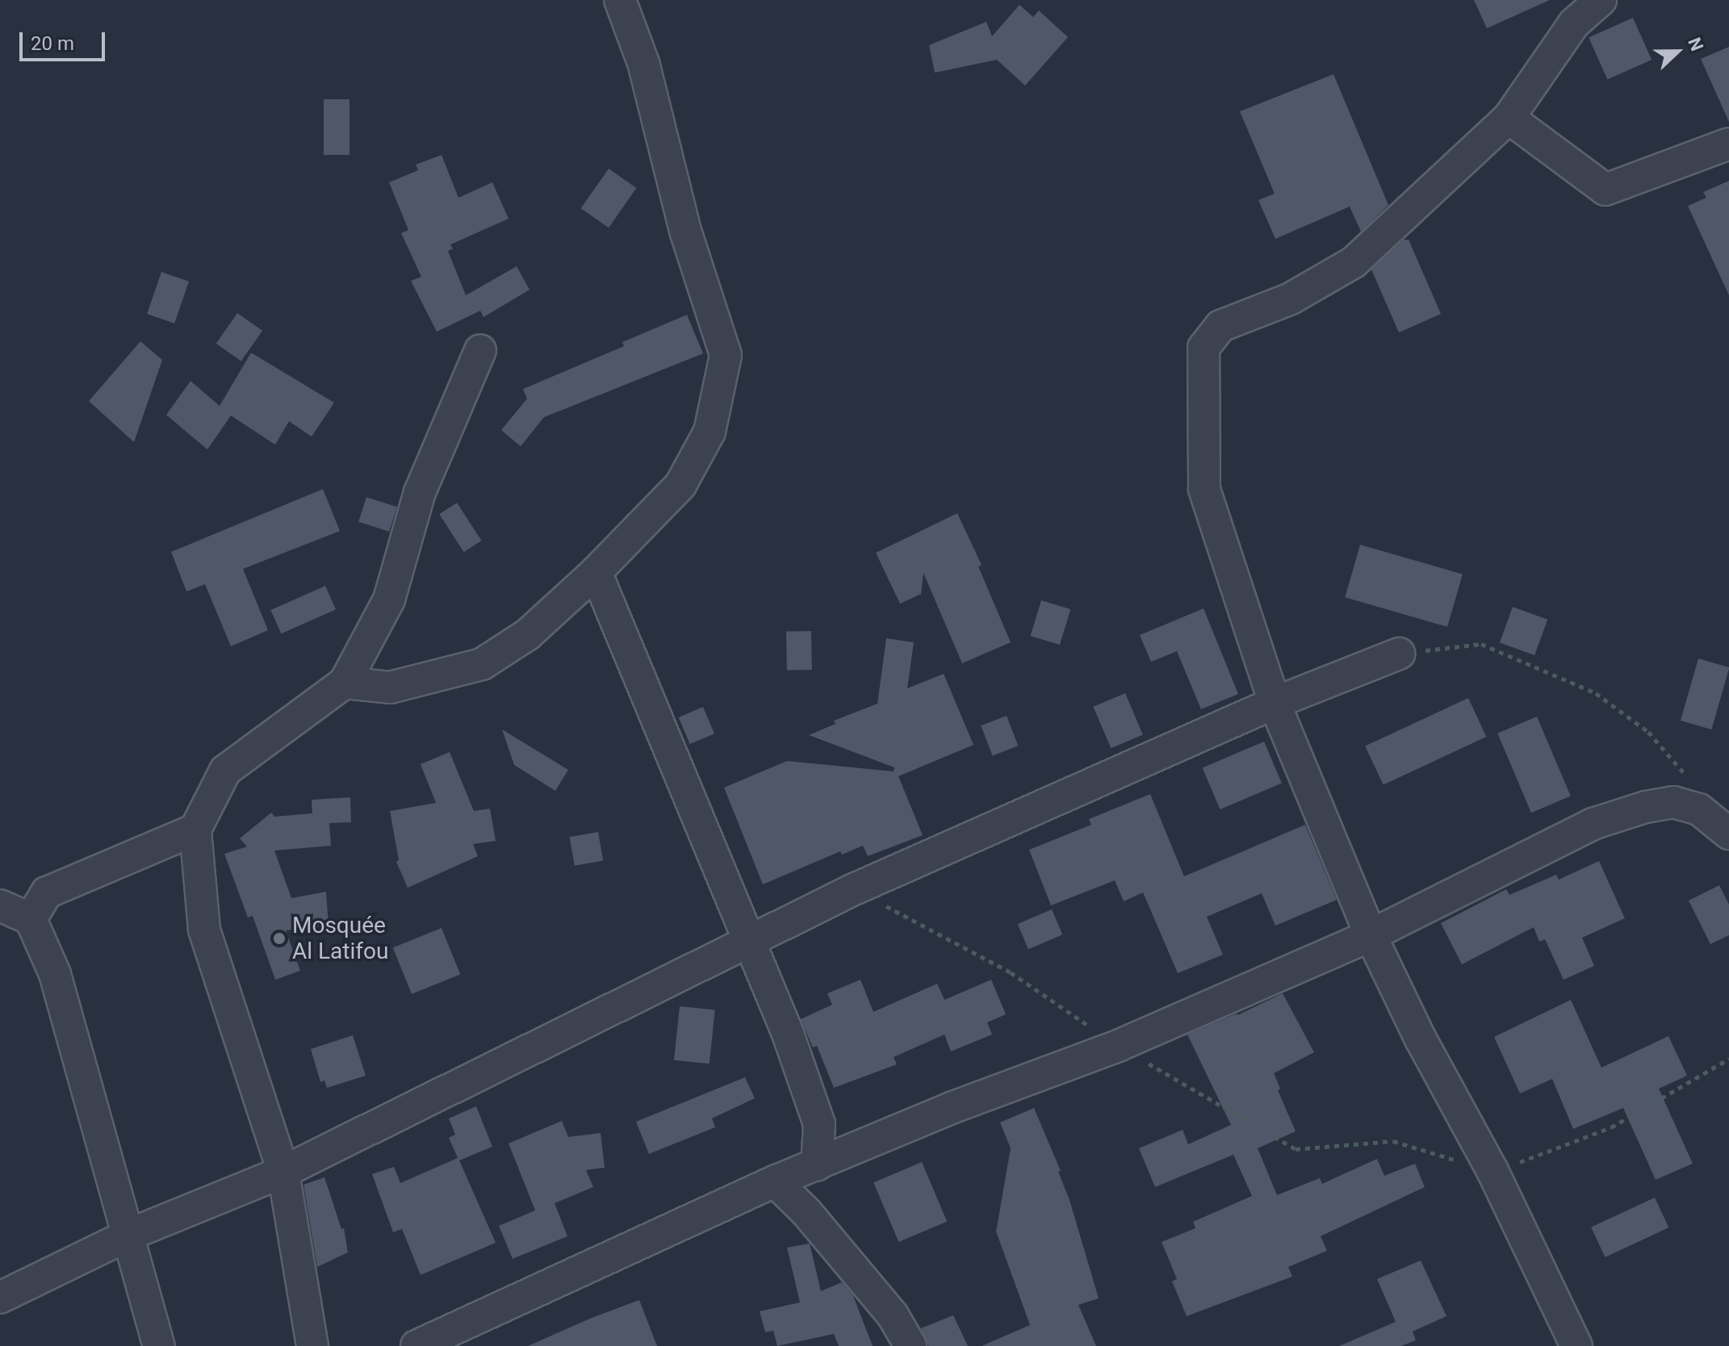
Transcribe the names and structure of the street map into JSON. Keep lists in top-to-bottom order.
{
  "places": ["Mosquée Al Latifou"],
  "scale_bar": "20 m",
  "north": "right"
}
